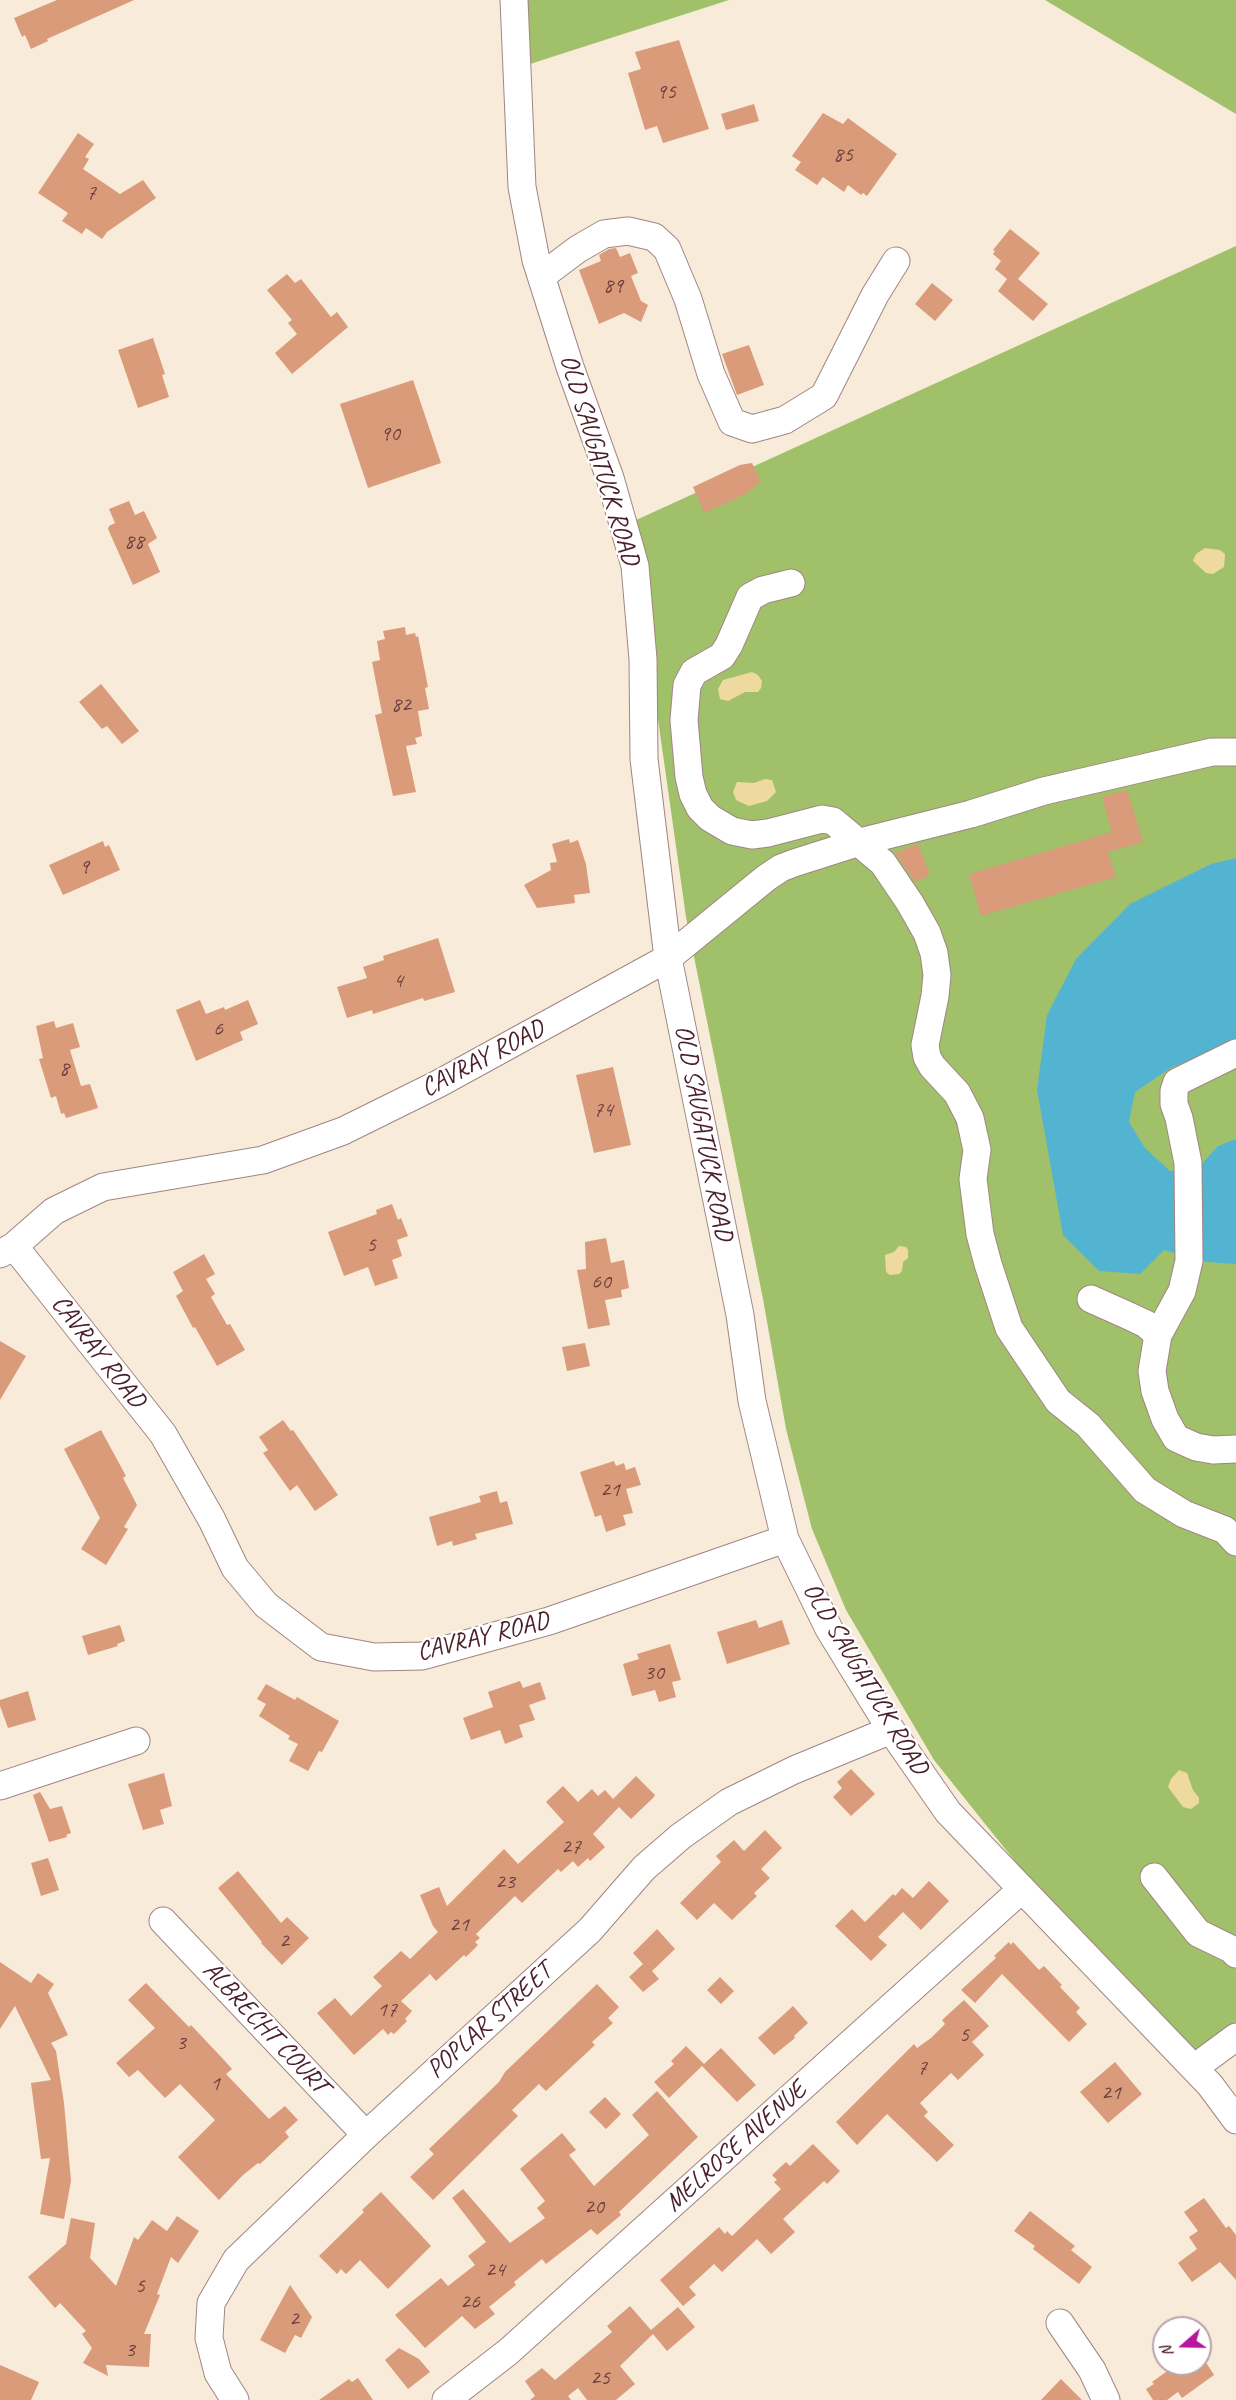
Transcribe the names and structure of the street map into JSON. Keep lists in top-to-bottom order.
{
  "streets": {
    "street": [
      "OLD SAUGATUCK ROAD",
      "CAVRAY ROAD",
      "POPLAR STREET",
      "ALBRECHT COURT",
      "MELROSE AVENUE"
    ]
  },
  "crossings": [
    ["OLD SAUGATUCK ROAD", "CAVRAY ROAD"],
    ["OLD SAUGATUCK ROAD", "POPLAR STREET"],
    ["OLD SAUGATUCK ROAD", "MELROSE AVENUE"],
    ["POPLAR STREET", "ALBRECHT COURT"]
  ],
  "house_numbers": [
    "95",
    "85",
    "7",
    "89",
    "90",
    "88",
    "82",
    "9",
    "4",
    "6",
    "8",
    "74",
    "5",
    "60",
    "21",
    "30",
    "27",
    "23",
    "21",
    "2",
    "17",
    "5",
    "3",
    "7",
    "1",
    "21",
    "20",
    "24",
    "5",
    "26",
    "2",
    "3",
    "25"
  ],
  "north": "left"
}
